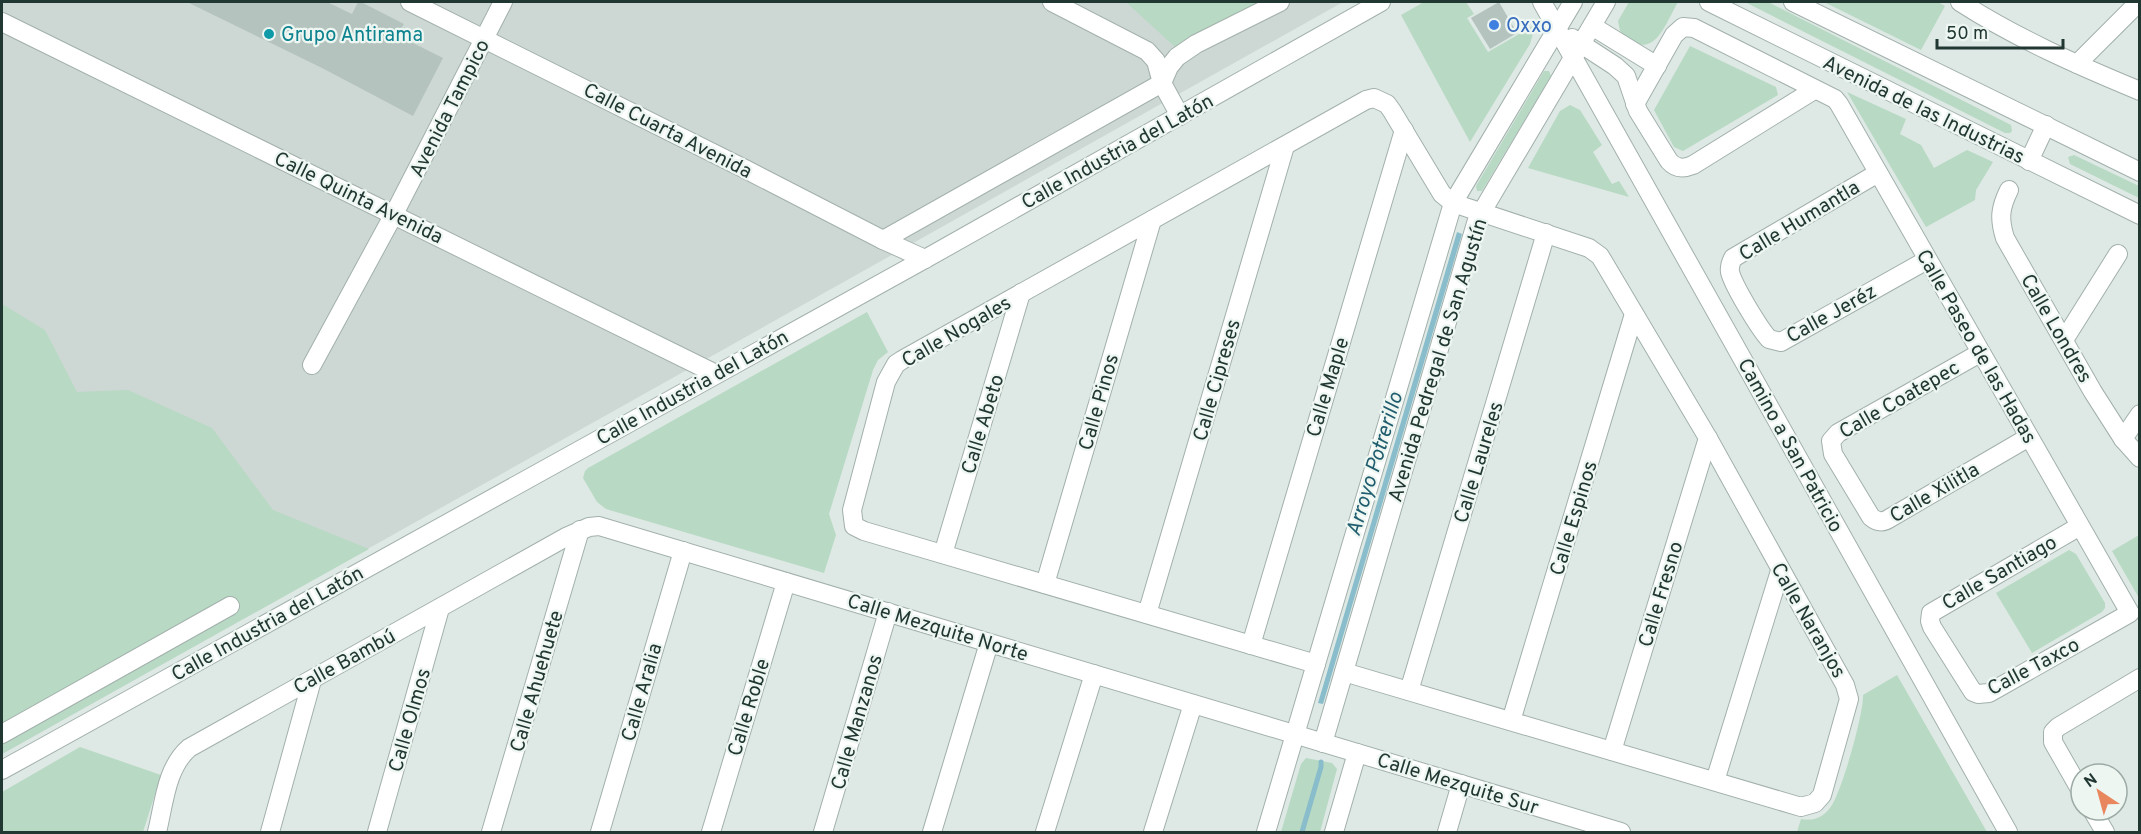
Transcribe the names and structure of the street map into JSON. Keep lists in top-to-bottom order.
{
  "streets": {
    "street": [
      "Avenida Tampico",
      "Avenida de las Industrias",
      "Calle Cuarta Avenida",
      "Calle Industria del Latón",
      "Calle Quinta Avenida",
      "Calle Humantla",
      "Calle Jeréz",
      "Calle Londres",
      "Calle Nogales",
      "Calle Paseo de las Hadas",
      "Avenida Pedregal de San Agustín",
      "Calle Cipreses",
      "Calle Maple",
      "Calle Coatepec",
      "Calle Pinos",
      "Calle Abeto",
      "Camino a San Patricio",
      "Calle Laureles",
      "Calle Xilitla",
      "Calle Espinos",
      "Calle Santiago",
      "Calle Fresno",
      "Calle Naranjos",
      "Calle Mezquite Norte",
      "Calle Bambú",
      "Calle Taxco",
      "Calle Ahuehuete",
      "Calle Aralia",
      "Calle Roble",
      "Calle Olmos",
      "Calle Manzanos",
      "Calle Mezquite Sur"
    ]
  },
  "crossings": [
    ["Avenida Tampico", "Calle Cuarta Avenida"],
    ["Avenida Tampico", "Calle Quinta Avenida"],
    ["Calle Cuarta Avenida", "Calle Industria del Latón"],
    ["Calle Industria del Latón", "Calle Quinta Avenida"],
    ["Calle Humantla", "Calle Jeréz"],
    ["Calle Humantla", "Calle Paseo de las Hadas"],
    ["Calle Jeréz", "Calle Paseo de las Hadas"],
    ["Calle Nogales", "Avenida Pedregal de San Agustín"],
    ["Calle Nogales", "Calle Cipreses"],
    ["Calle Nogales", "Calle Maple"],
    ["Calle Nogales", "Calle Pinos"],
    ["Calle Nogales", "Calle Abeto"],
    ["Calle Nogales", "Calle Naranjos"],
    ["Calle Paseo de las Hadas", "Calle Coatepec"],
    ["Calle Paseo de las Hadas", "Calle Xilitla"],
    ["Calle Paseo de las Hadas", "Calle Santiago"],
    ["Calle Paseo de las Hadas", "Calle Taxco"],
    ["Avenida Pedregal de San Agustín", "Camino a San Patricio"],
    ["Avenida Pedregal de San Agustín", "Calle Naranjos"],
    ["Avenida Pedregal de San Agustín", "Calle Mezquite Norte"],
    ["Avenida Pedregal de San Agustín", "Calle Mezquite Sur"],
    ["Calle Coatepec", "Calle Xilitla"],
    ["Calle Laureles", "Calle Naranjos"],
    ["Calle Espinos", "Calle Naranjos"],
    ["Calle Santiago", "Calle Taxco"],
    ["Calle Fresno", "Calle Naranjos"],
    ["Calle Mezquite Norte", "Calle Bambú"],
    ["Calle Mezquite Norte", "Calle Ahuehuete"],
    ["Calle Mezquite Norte", "Calle Aralia"],
    ["Calle Mezquite Norte", "Calle Roble"],
    ["Calle Mezquite Norte", "Calle Manzanos"],
    ["Calle Mezquite Norte", "Calle Mezquite Sur"],
    ["Calle Bambú", "Calle Ahuehuete"],
    ["Calle Bambú", "Calle Olmos"]
  ],
  "water": ["Arroyo Potrerillo"],
  "places": ["Oxxo", "Grupo Antirama"],
  "scale_bar": "50 m",
  "north": "top left"
}
